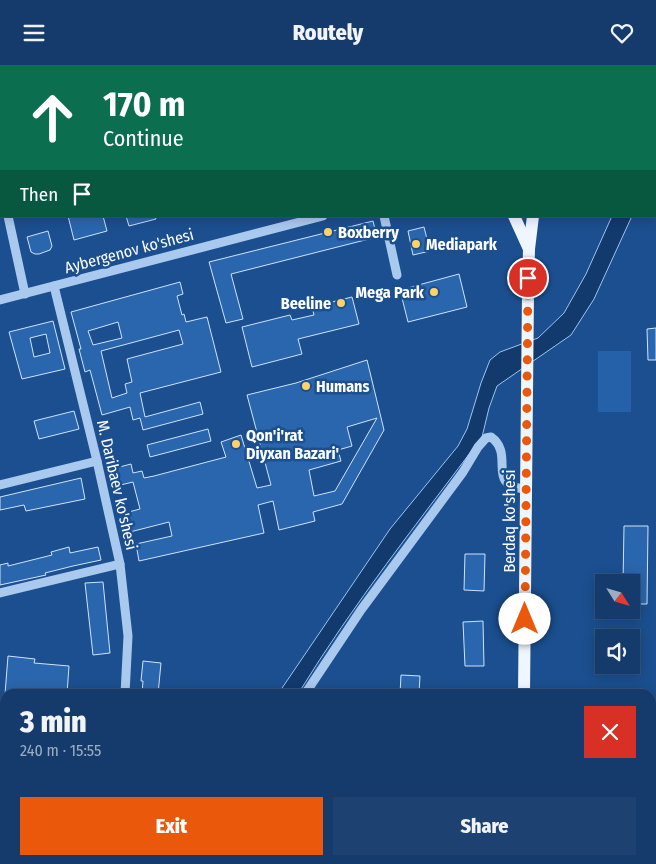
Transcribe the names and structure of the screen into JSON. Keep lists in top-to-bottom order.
{
  "streets": {
    "main road": ["Berdaq ko'shesi"],
    "street": ["Aybergenov ko'shesi", "M. Daribaev ko'shesi"]
  },
  "crossings": [
    ["Aybergenov ko'shesi", "M. Daribaev ko'shesi"]
  ],
  "places": [
    "Boxberry",
    "Mediapark",
    "Mega Park",
    "Beeline",
    "Humans",
    "Qon'i'rat Diyxan Bazari'"
  ],
  "north": "bottom right",
  "page": {
    "header": "Routely",
    "turn": ["170 m", "Continue"],
    "then": "Then",
    "heading": ["3 min", "240 m · 15:55"],
    "buttons": ["Exit", "Share"]
  }
}
